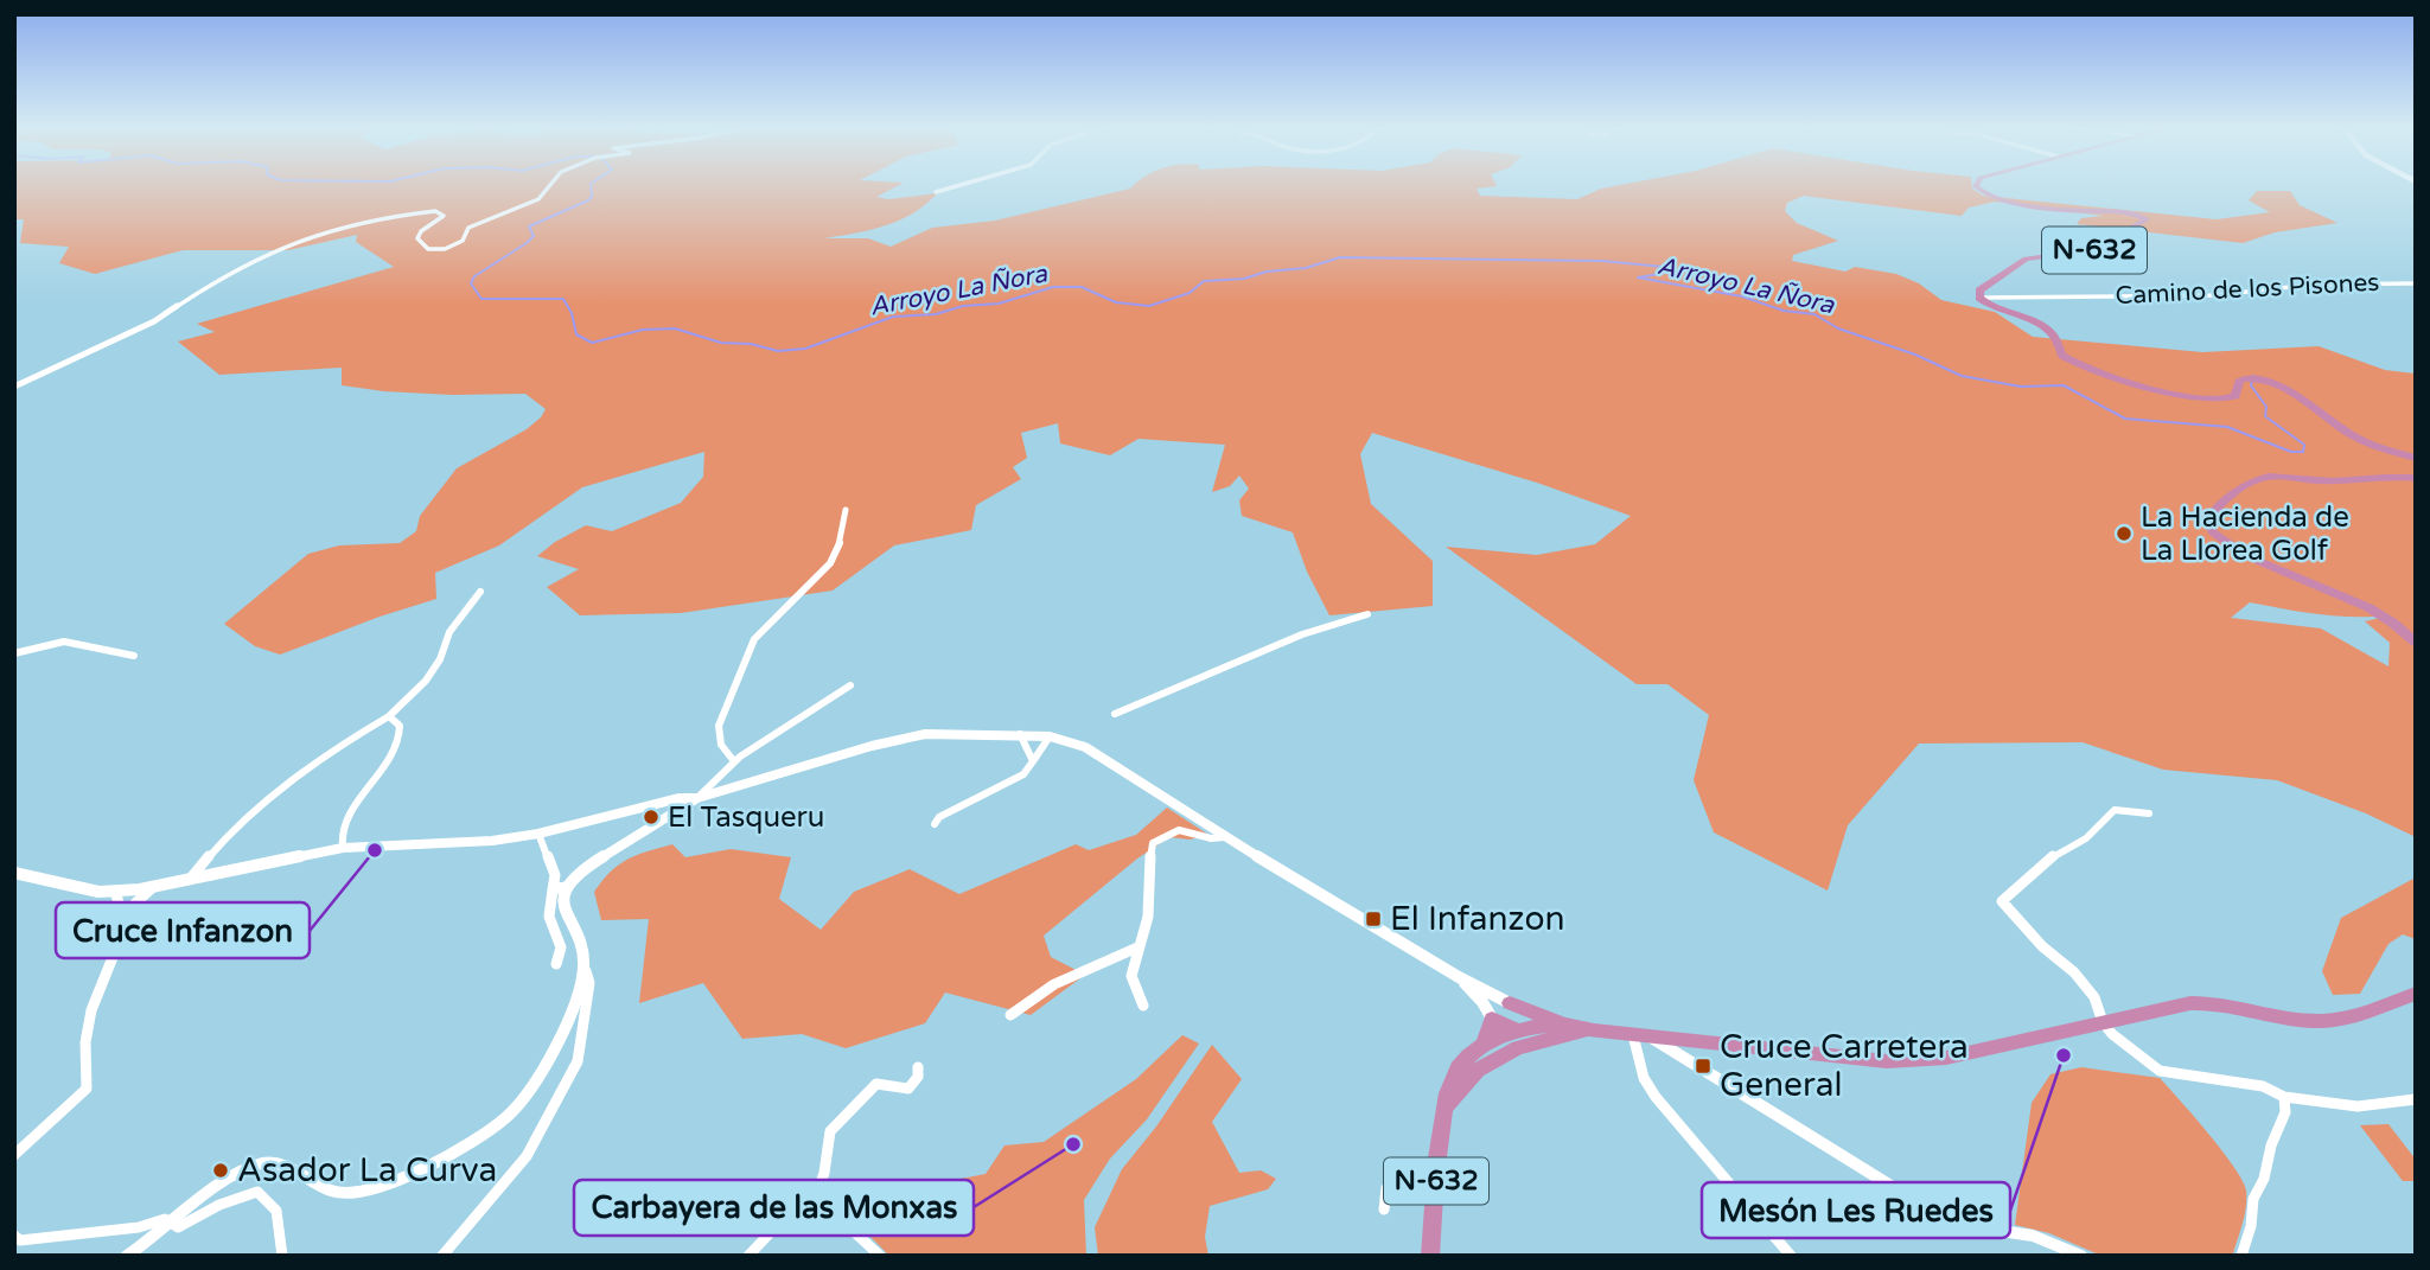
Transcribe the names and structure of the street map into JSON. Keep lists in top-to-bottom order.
{
  "streets": {
    "highway": ["N-632"],
    "street": ["Camino de los Pisones"]
  },
  "crossings": [
    ["N-632", "Camino de los Pisones"]
  ],
  "water": ["Arroyo La Ñora"],
  "places": {
    "other": [
      "La Hacienda de La Llorea Golf",
      "El Tasqueru",
      "Cruce Infanzon",
      "Mesón Les Ruedes",
      "Carbayera de las Monxas",
      "Asador La Curva"
    ],
    "transit": ["El Infanzon", "Cruce Carretera General"]
  }
}
